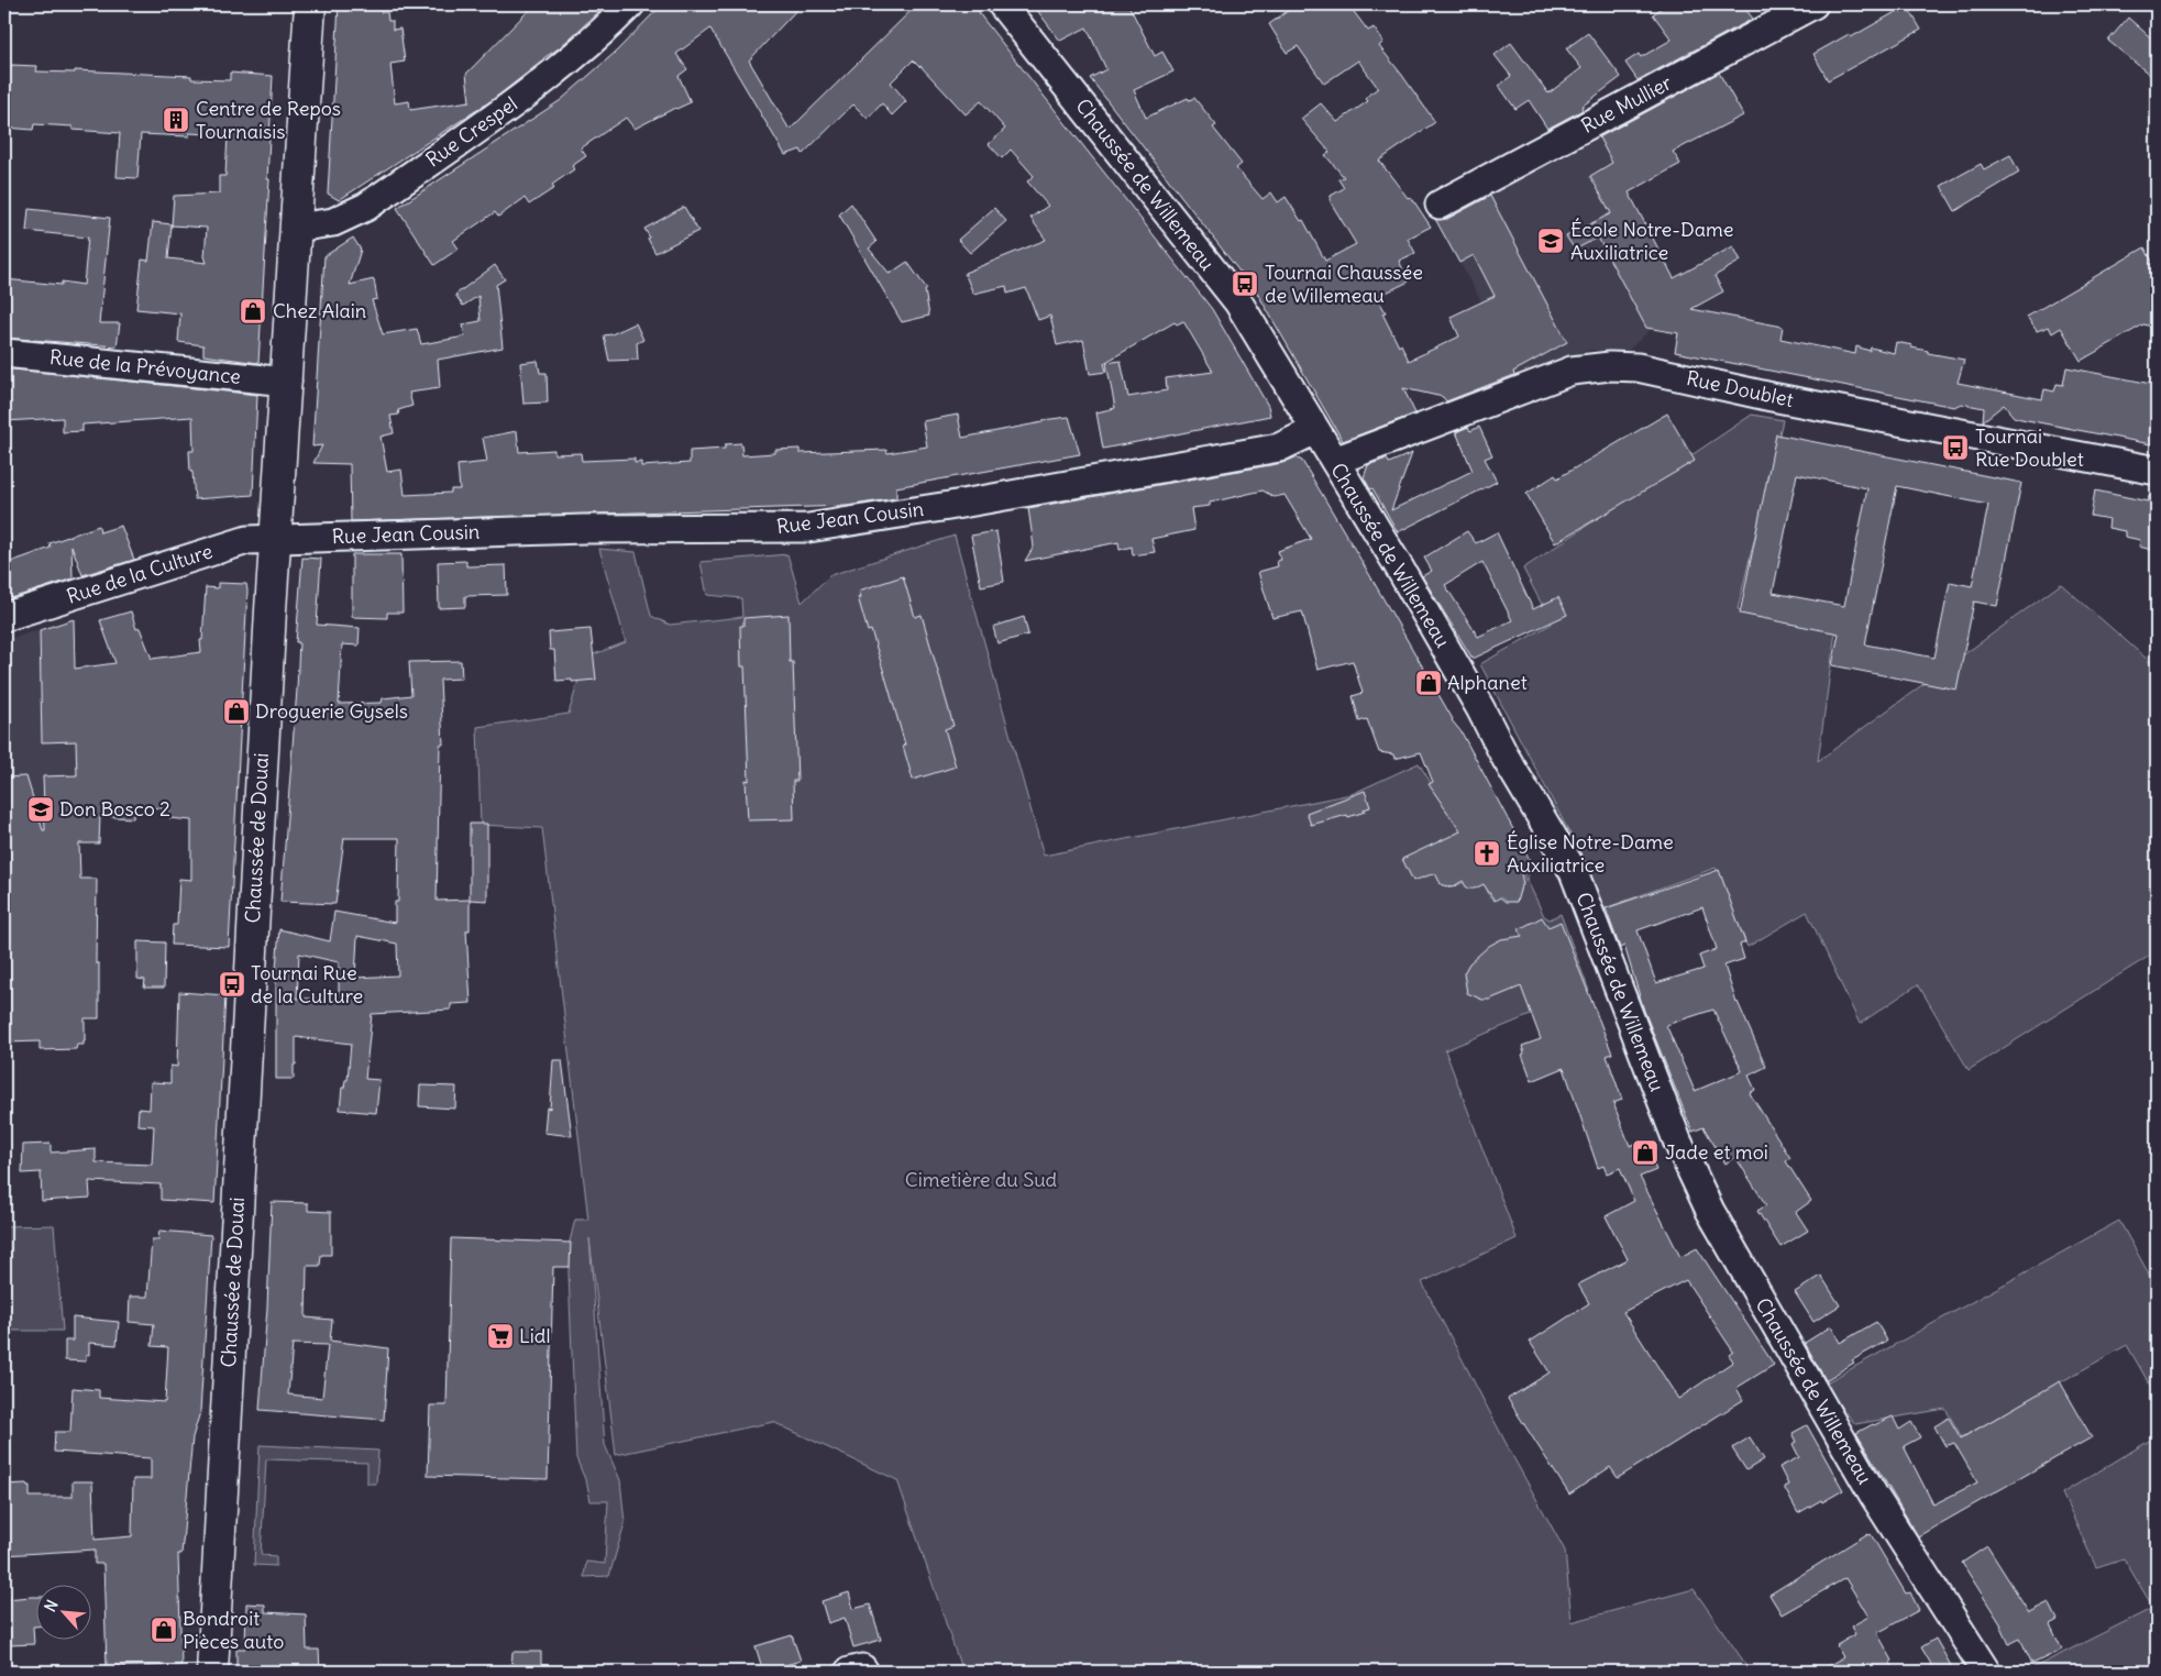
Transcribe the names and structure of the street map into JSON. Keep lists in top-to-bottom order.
{
  "streets": {
    "main road": ["Chaussée de Douai"],
    "street": [
      "Rue Mullier",
      "Rue Crespel",
      "Chaussée de Willemeau",
      "Rue de la Prévoyance",
      "Rue Doublet",
      "Rue Jean Cousin",
      "Rue de la Culture"
    ]
  },
  "crossings": [
    ["Rue Crespel", "Chaussée de Douai"],
    ["Chaussée de Willemeau", "Rue Doublet"],
    ["Chaussée de Willemeau", "Rue Jean Cousin"],
    ["Rue de la Prévoyance", "Chaussée de Douai"],
    ["Rue Jean Cousin", "Rue de la Culture"],
    ["Rue Jean Cousin", "Chaussée de Douai"],
    ["Rue de la Culture", "Chaussée de Douai"]
  ],
  "parks": ["Cimetière du Sud"],
  "places": {
    "building": ["Centre de Repos Tournaisis"],
    "school or university": ["École Notre-Dame Auxiliatrice", "Don Bosco 2"],
    "bus stop": ["Tournai Chaussée de Willemeau", "Tournai Rue Doublet", "Tournai Rue de la Culture"],
    "shop": [
      "Chez Alain",
      "Alphanet",
      "Droguerie Gysels",
      "Jade et moi",
      "Bondroit Pièces auto"
    ],
    "church": ["Église Notre-Dame Auxiliatrice"],
    "supermarket": ["Lidl"]
  },
  "north": "top left"
}
